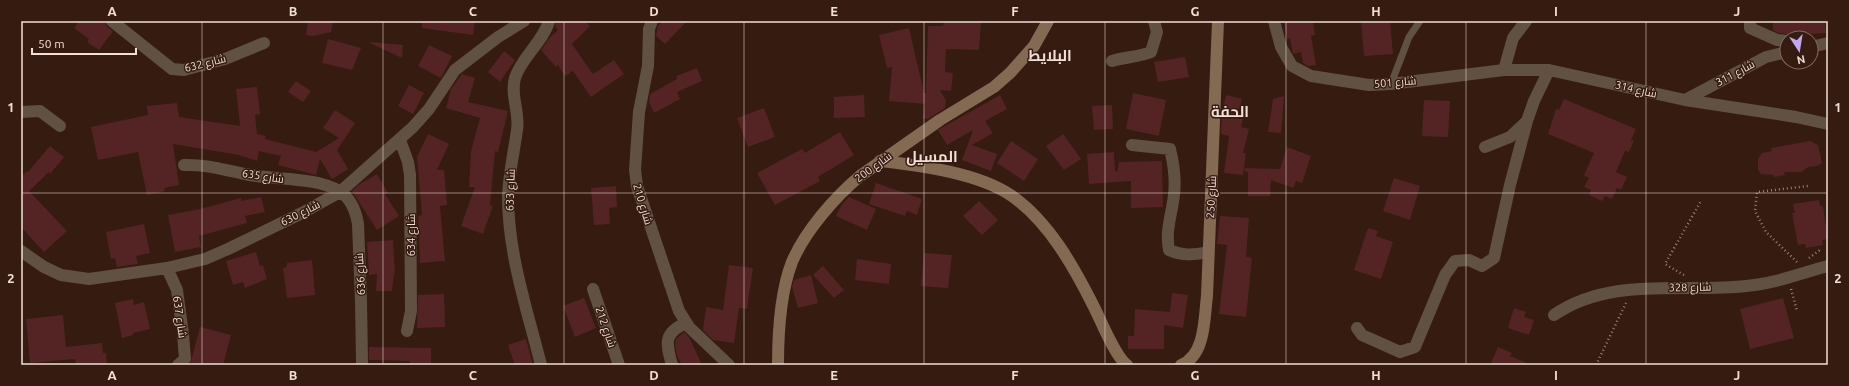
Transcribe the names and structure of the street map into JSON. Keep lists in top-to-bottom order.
{
  "streets": {
    "main road": ["شارع 200", "شارع 250"],
    "street": [
      "شارع 632",
      "شارع 311",
      "شارع 501",
      "شارع 314",
      "شارع 635",
      "شارع 633",
      "شارع 210",
      "شارع 630",
      "شارع 634",
      "شارع 636",
      "شارع 328",
      "شارع 637",
      "شارع 212"
    ]
  },
  "crossings": [
    ["شارع 311", "شارع 314"],
    ["شارع 501", "شارع 314"],
    ["شارع 635", "شارع 630"],
    ["شارع 635", "شارع 636"],
    ["شارع 630", "شارع 634"],
    ["شارع 630", "شارع 636"],
    ["شارع 630", "شارع 637"]
  ],
  "districts": ["البلايط", "الحفة", "المسيل"],
  "scale_bar": "50 m",
  "north": "bottom",
  "grid": {
    "columns": [
      "A",
      "B",
      "C",
      "D",
      "E",
      "F",
      "G",
      "H",
      "I",
      "J"
    ],
    "rows": ["1", "2"]
  }
}
